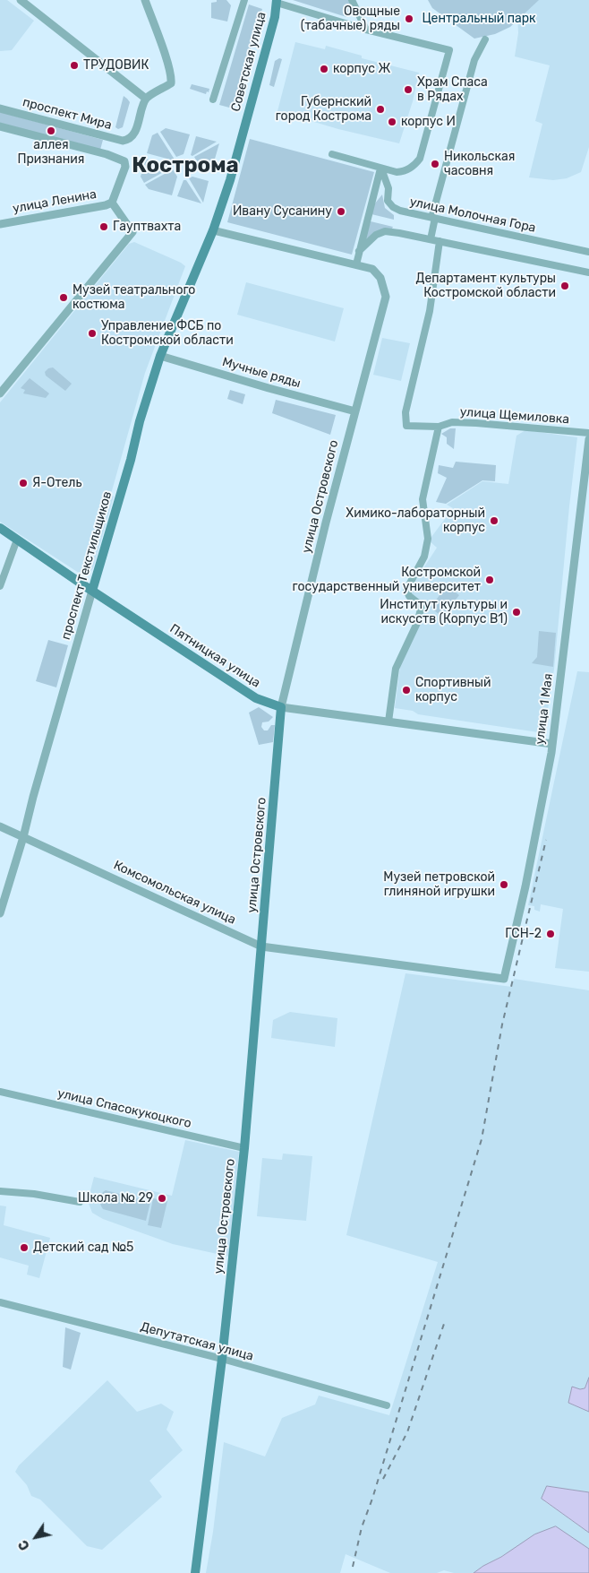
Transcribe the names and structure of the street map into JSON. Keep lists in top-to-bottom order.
{
  "streets": {
    "main road": [
      "Советская улица",
      "улица Островского",
      "проспект Текстильщиков",
      "Пятницкая улица"
    ],
    "street": [
      "проспект Мира",
      "улица Ленина",
      "улица Молочная Гора",
      "Мучные ряды",
      "улица Щемиловка",
      "улица 1 Мая",
      "Комсомольская улица",
      "улица Спасокукоцкого",
      "Депутатская улица"
    ]
  },
  "crossings": [
    ["Советская улица", "проспект Текстильщиков"],
    ["Мучные ряды", "улица Островского"],
    ["Мучные ряды", "проспект Текстильщиков"],
    ["улица Островского", "Пятницкая улица"],
    ["улица Островского", "Комсомольская улица"],
    ["улица Островского", "улица Спасокукоцкого"],
    ["улица Островского", "Депутатская улица"],
    ["проспект Текстильщиков", "Пятницкая улица"],
    ["проспект Текстильщиков", "Комсомольская улица"],
    ["Пятницкая улица", "улица 1 Мая"],
    ["улица 1 Мая", "Комсомольская улица"]
  ],
  "districts": ["Кострома"],
  "parks": ["Центральный парк"],
  "places": [
    "Овощные (табачные) ряды",
    "ТРУДОВИК",
    "корпус Ж",
    "Храм Спаса в Рядах",
    "Губернский город Кострома",
    "корпус И",
    "аллея Признания",
    "Никольская часовня",
    "Ивану Сусанину",
    "Гауптвахта",
    "Департамент культуры Костромской области",
    "Музей театрального костюма",
    "Управление ФСБ по Костромской области",
    "Я-Отель",
    "Химико-лабораторный корпус",
    "Костромской государственный университет",
    "Институт культуры и искусств (Корпус В1)",
    "Спортивный корпус",
    "Музей петровской глиняной игрушки",
    "ГСН-2",
    "Школа № 29",
    "Детский сад №5"
  ],
  "north": "bottom left"
}
